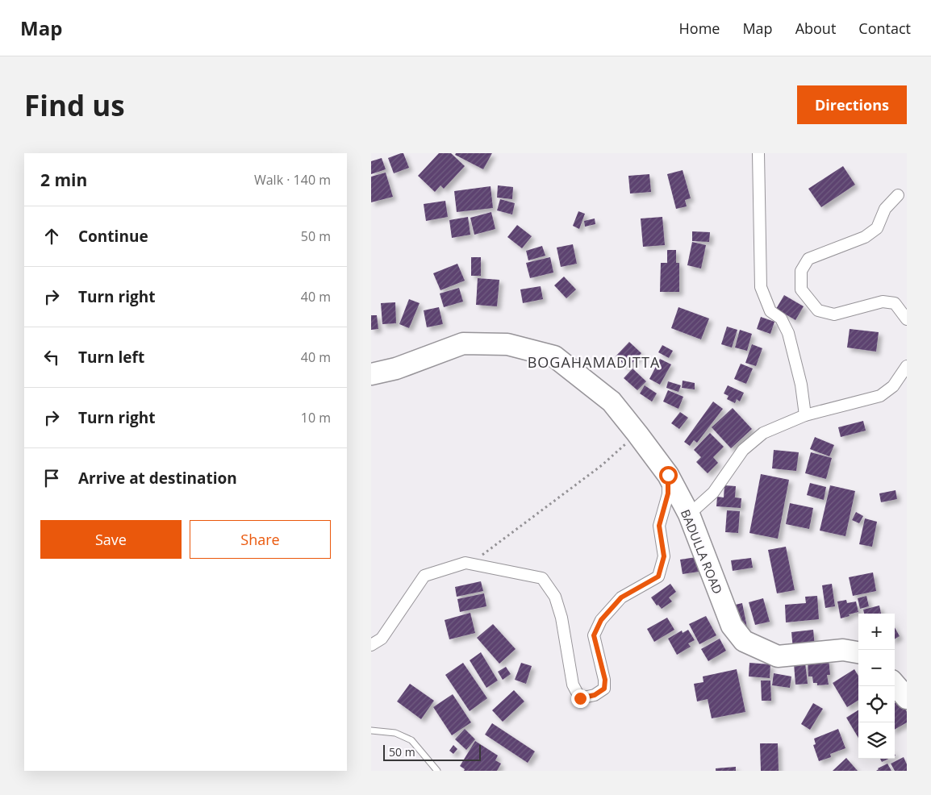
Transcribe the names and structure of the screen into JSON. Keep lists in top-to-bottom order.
{
  "streets": {
    "highway": ["BADULLA ROAD"]
  },
  "districts": ["BOGAHAMADITTA"],
  "scale_bar": "50 m",
  "page": {
    "header": "Map",
    "nav": [
      "Home",
      "Map",
      "About",
      "Contact"
    ],
    "buttons": [
      "Directions",
      ["Save", "Share"]
    ],
    "title": "Find us",
    "heading": ["2 min", "Walk · 140 m"],
    "list": [
      ["Continue", "50 m"],
      ["Turn right", "40 m"],
      ["Turn left", "40 m"],
      ["Turn right", "10 m"],
      "Arrive at destination"
    ],
    "map_buttons": ["+", "−"],
    "scale": "50 m"
  }
}
